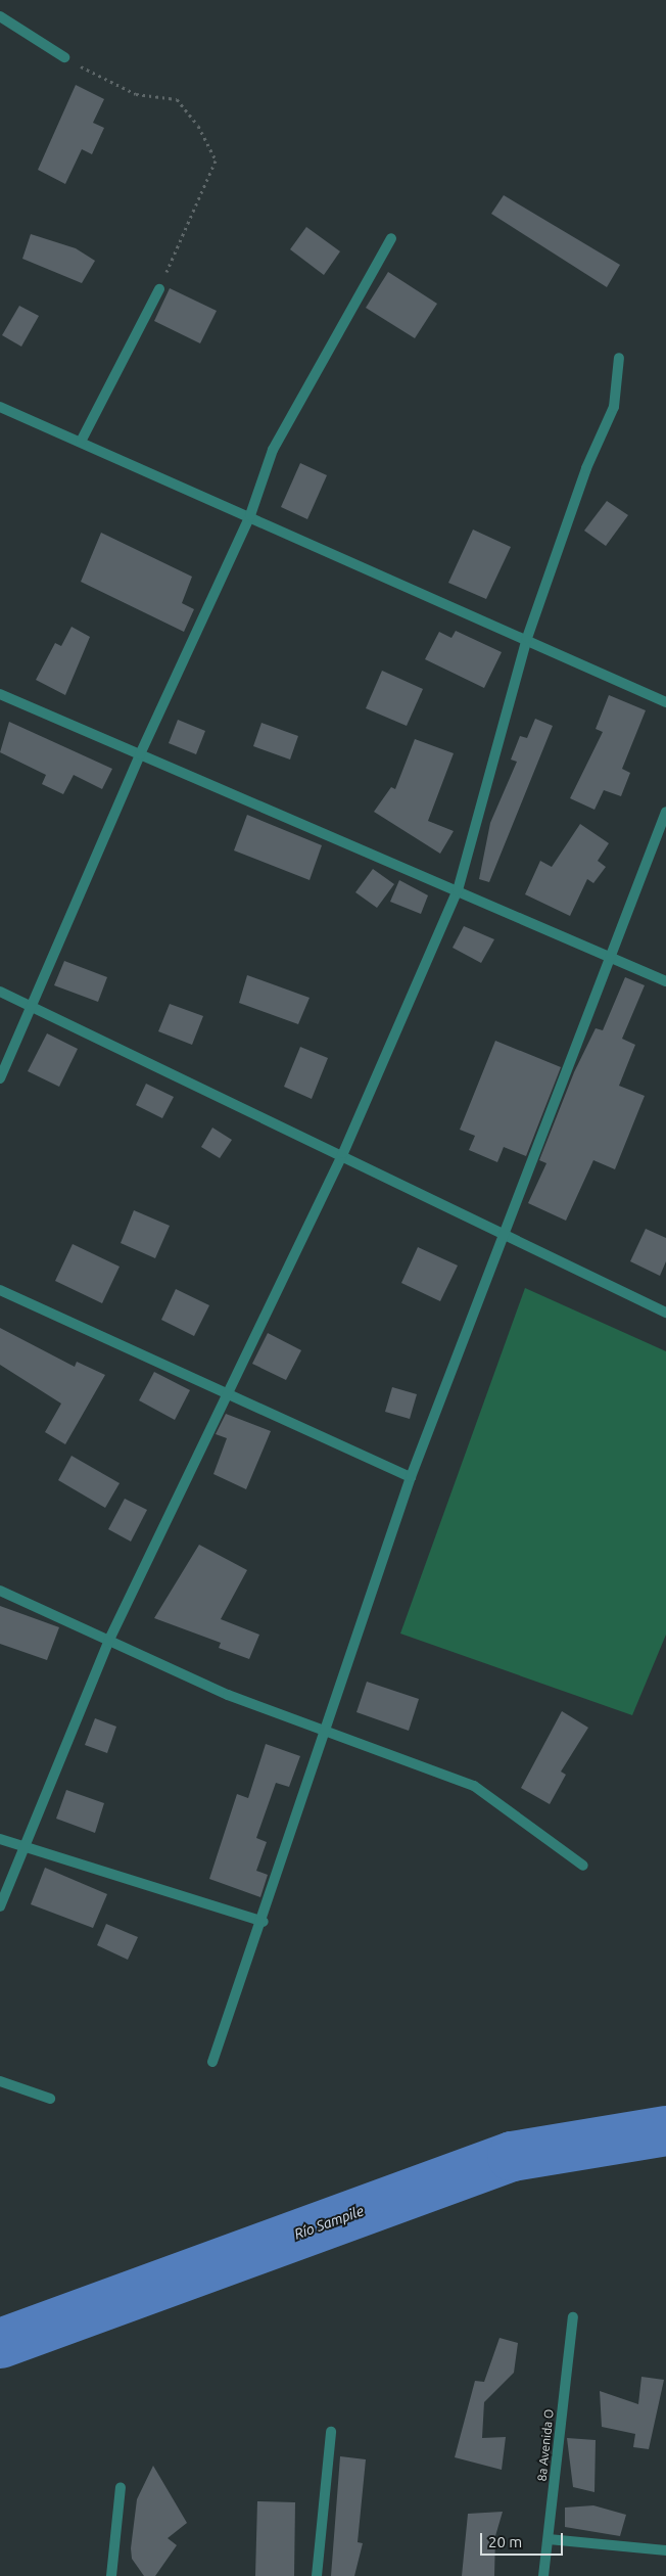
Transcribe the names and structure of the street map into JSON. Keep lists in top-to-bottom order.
{
  "streets": {
    "street": ["8a Avenida O"]
  },
  "water": ["Río Sampile"],
  "scale_bar": "20 m"
}
